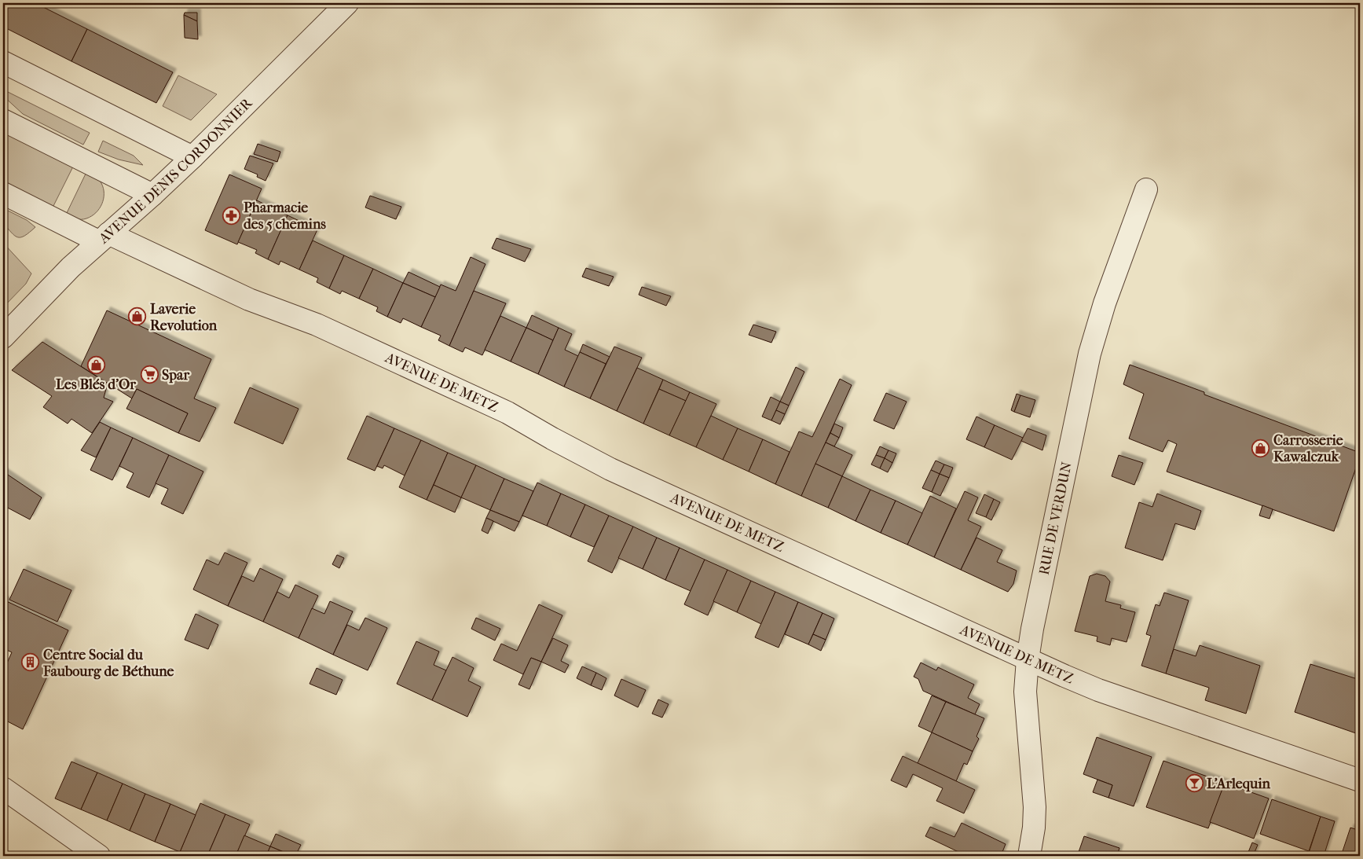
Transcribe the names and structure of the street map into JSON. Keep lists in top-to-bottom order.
{
  "streets": {
    "street": ["AVENUE DENIS CORDONNIER", "AVENUE DE METZ", "RUE DE VERDUN"]
  },
  "crossings": [
    ["AVENUE DENIS CORDONNIER", "AVENUE DE METZ"],
    ["AVENUE DE METZ", "RUE DE VERDUN"]
  ],
  "places": {
    "pharmacy": ["Pharmacie des 5 chemins"],
    "shop": ["Laverie Revolution", "Les Blés d'Or", "Carrosserie Kawalczuk"],
    "supermarket": ["Spar"],
    "building": ["Centre Social du Faubourg de Béthune"],
    "bar": ["L'Arlequin"]
  }
}
